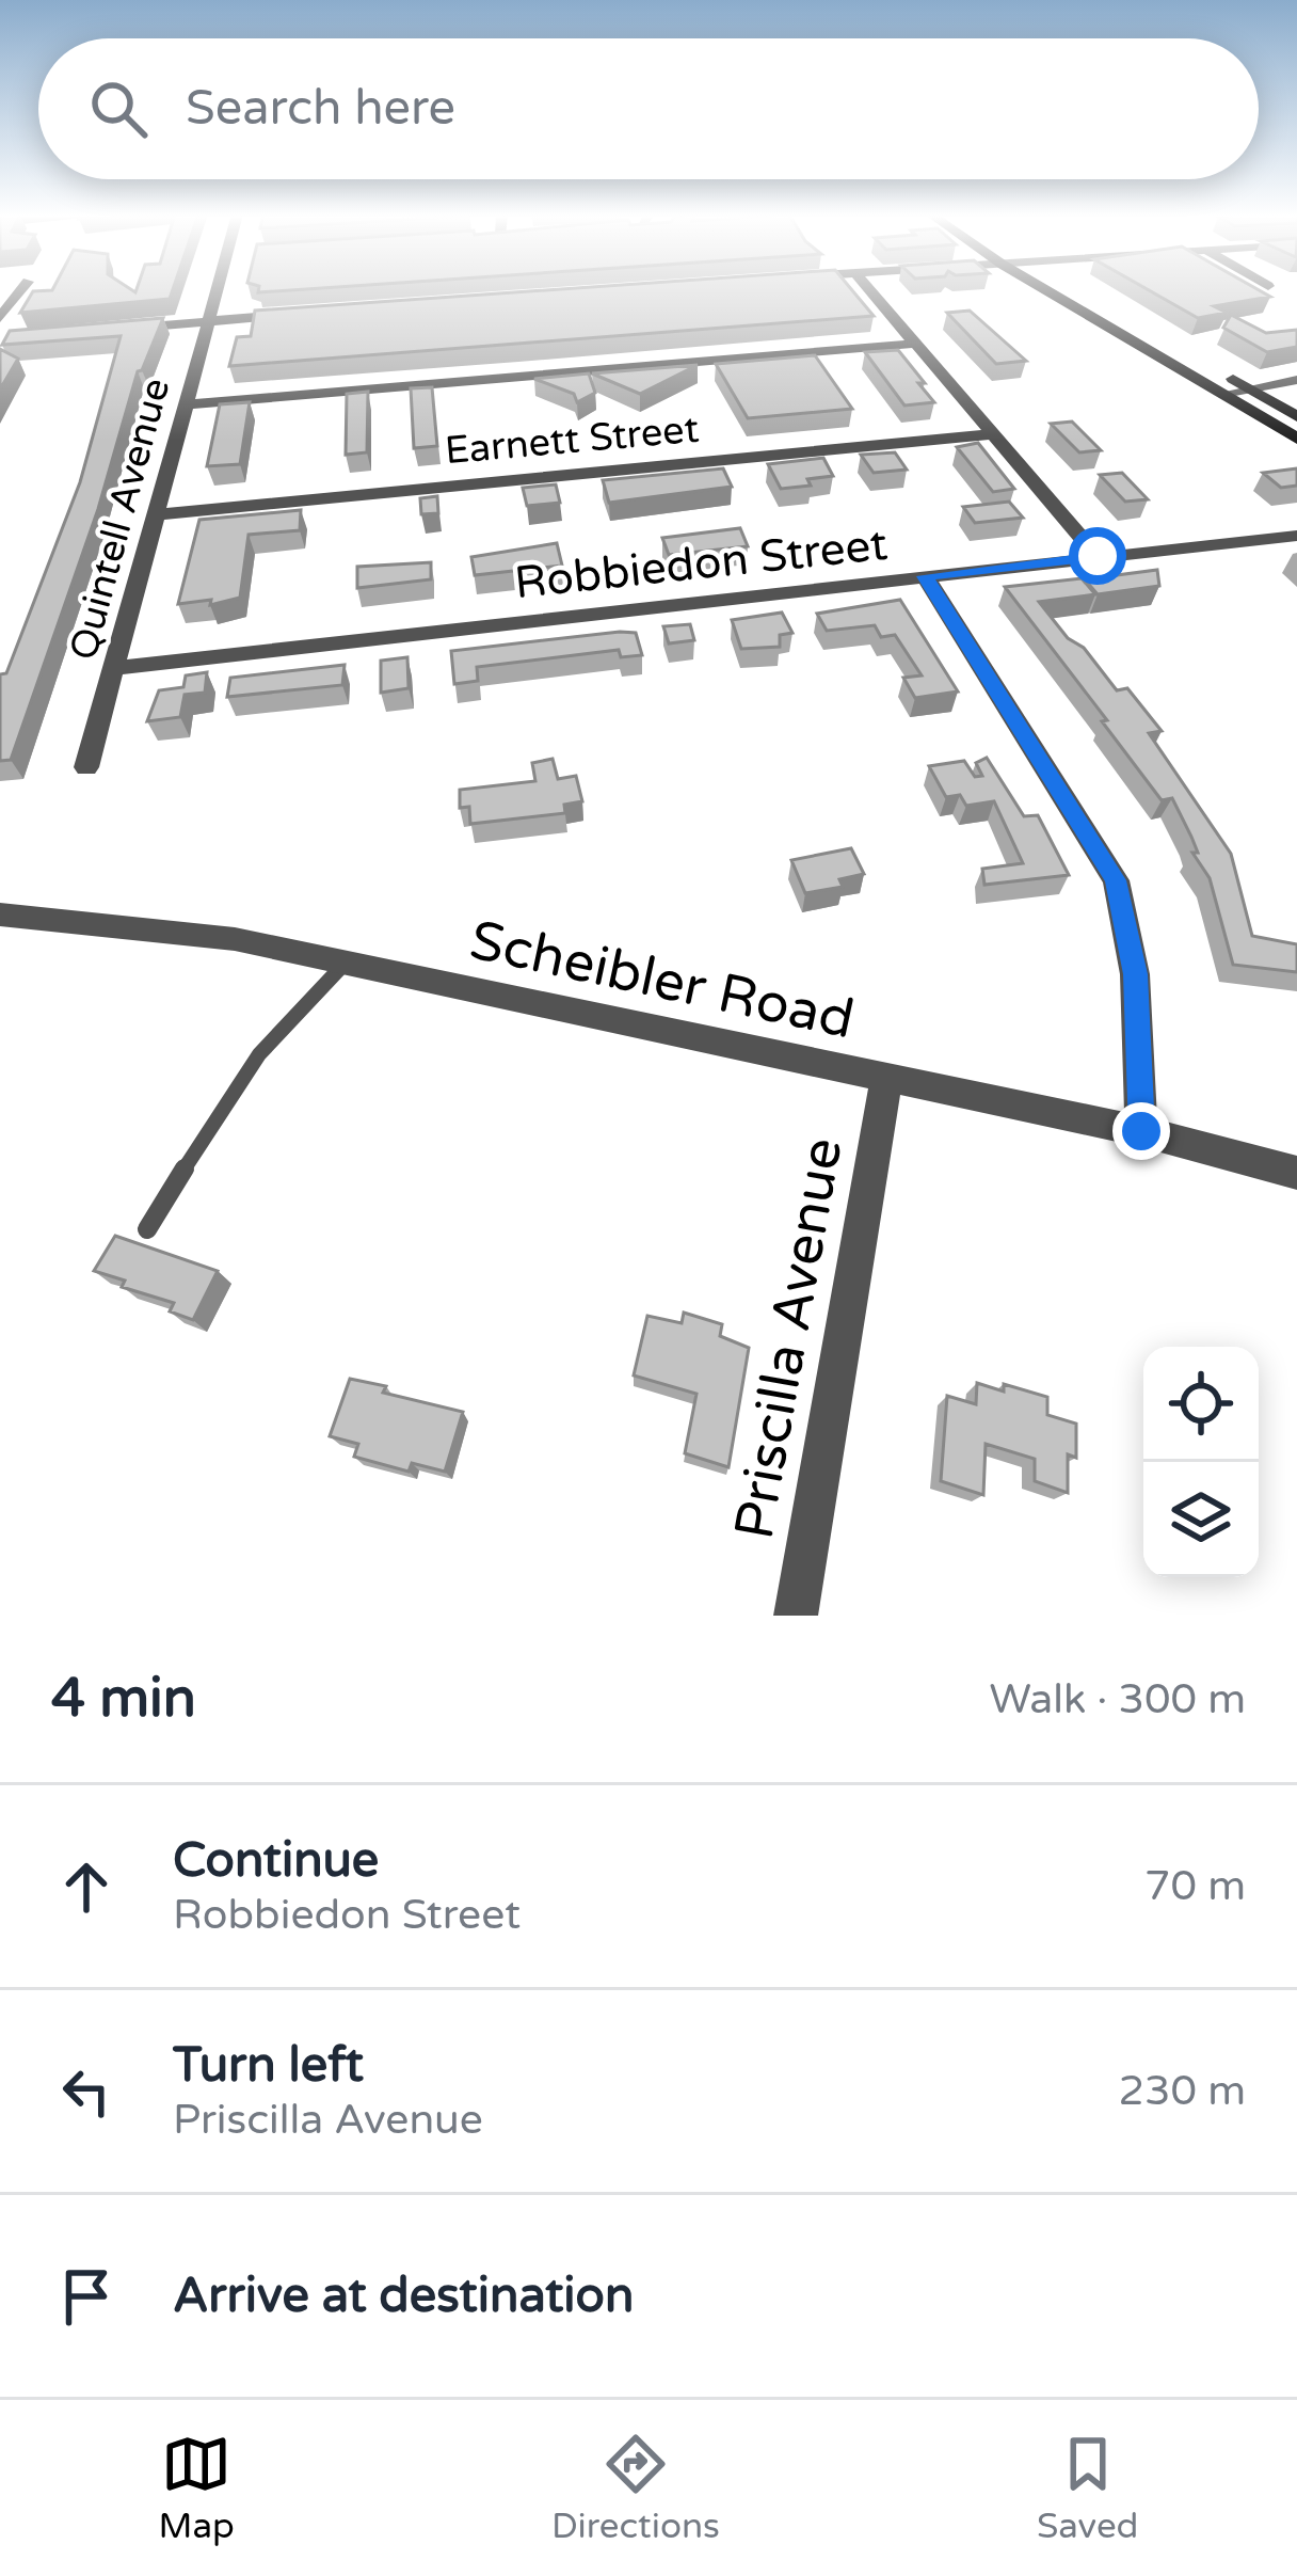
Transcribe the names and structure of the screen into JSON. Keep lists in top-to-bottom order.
{
  "streets": {
    "street": [
      "Earnett Street",
      "Quintell Avenue",
      "Robbiedon Street",
      "Scheibler Road",
      "Priscilla Avenue"
    ]
  },
  "crossings": [
    ["Earnett Street", "Quintell Avenue"],
    ["Quintell Avenue", "Robbiedon Street"],
    ["Scheibler Road", "Priscilla Avenue"]
  ],
  "page": {
    "search": "Search here",
    "heading": ["4 min", "Walk · 300 m"],
    "list": [
      ["Continue", "Robbiedon Street", "70 m"],
      ["Turn left", "Priscilla Avenue", "230 m"],
      "Arrive at destination"
    ],
    "nav": ["Map", "Directions", "Saved"]
  }
}
